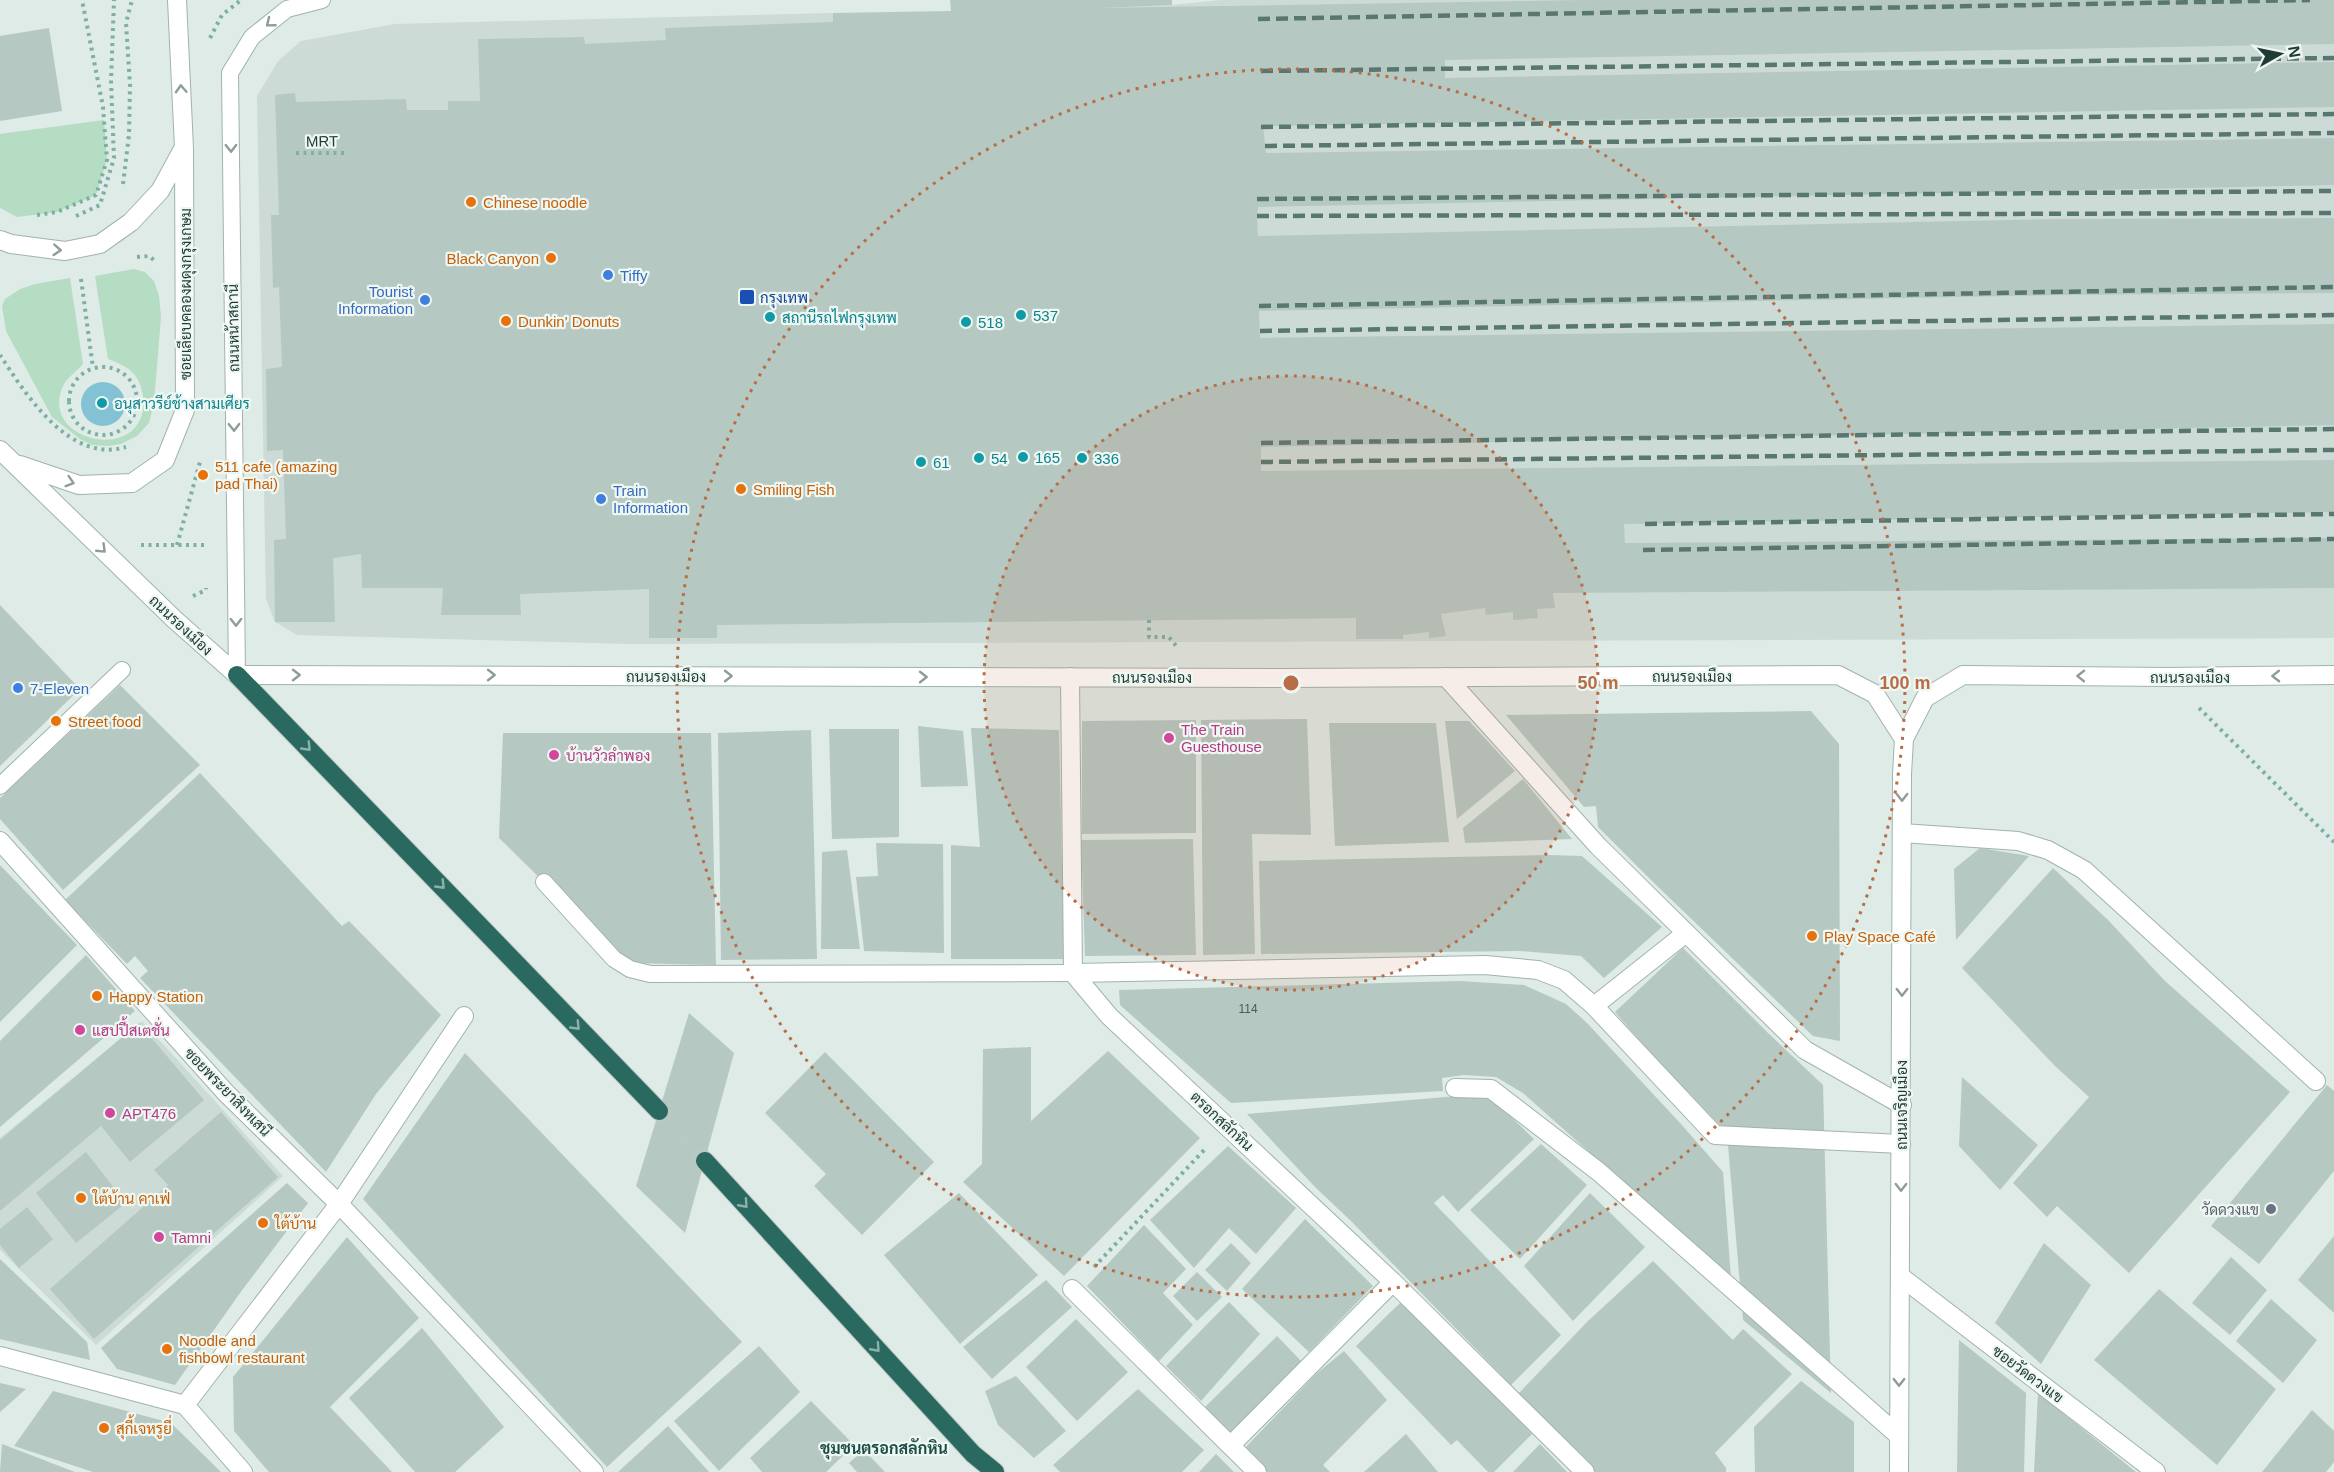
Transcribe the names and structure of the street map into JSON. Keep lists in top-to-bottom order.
{
  "streets": {
    "street": [
      "ซอยเลียบคลองผดุงกรุงเกษม",
      "ถนนรองเมือง",
      "ซอยพระยาสิงหเสนี",
      "ถนนเจริญเมือง",
      "ตรอกสลักหิน",
      "ซอยวัดดวงแข"
    ],
    "lane": ["ถนนหน้าสถานี"],
    "path": ["MRT"]
  },
  "crossings": [
    ["ซอยเลียบคลองผดุงกรุงเกษม", "ถนนรองเมือง"],
    ["ถนนหน้าสถานี", "ถนนรองเมือง"],
    ["ถนนรองเมือง", "ถนนเจริญเมือง"],
    ["ถนนเจริญเมือง", "ซอยวัดดวงแข"]
  ],
  "one_way": ["ถนนหน้าสถานี", "ถนนเจริญเมือง"],
  "districts": ["ชุมชนตรอกสลักหิน"],
  "places": {
    "other": [
      "Chinese noodle",
      "Black Canyon",
      "Tiffy",
      "Tourist Information",
      "537",
      "สถานีรถไฟกรุงเทพ",
      "Dunkin' Donuts",
      "518",
      "อนุสาวรีย์ช้างสามเศียร",
      "165",
      "54",
      "336",
      "61",
      "511 cafe (amazing pad Thai)",
      "Smiling Fish",
      "Train Information",
      "7-Eleven",
      "Street food",
      "The Train Guesthouse",
      "บ้านวัวลำพอง",
      "Play Space Café",
      "Happy Station",
      "แฮปปี้สเตชั่น",
      "APT476",
      "ใต้บ้าน คาเฟ่",
      "วัดดวงแข",
      "ใต้บ้าน",
      "Tamni",
      "Noodle and fishbowl restaurant",
      "สุกี้เจหรูยี่"
    ],
    "transit": ["กรุงเทพ"]
  },
  "house_numbers": ["114"],
  "north": "right",
  "rings": ["50 m", "100 m"]
}
